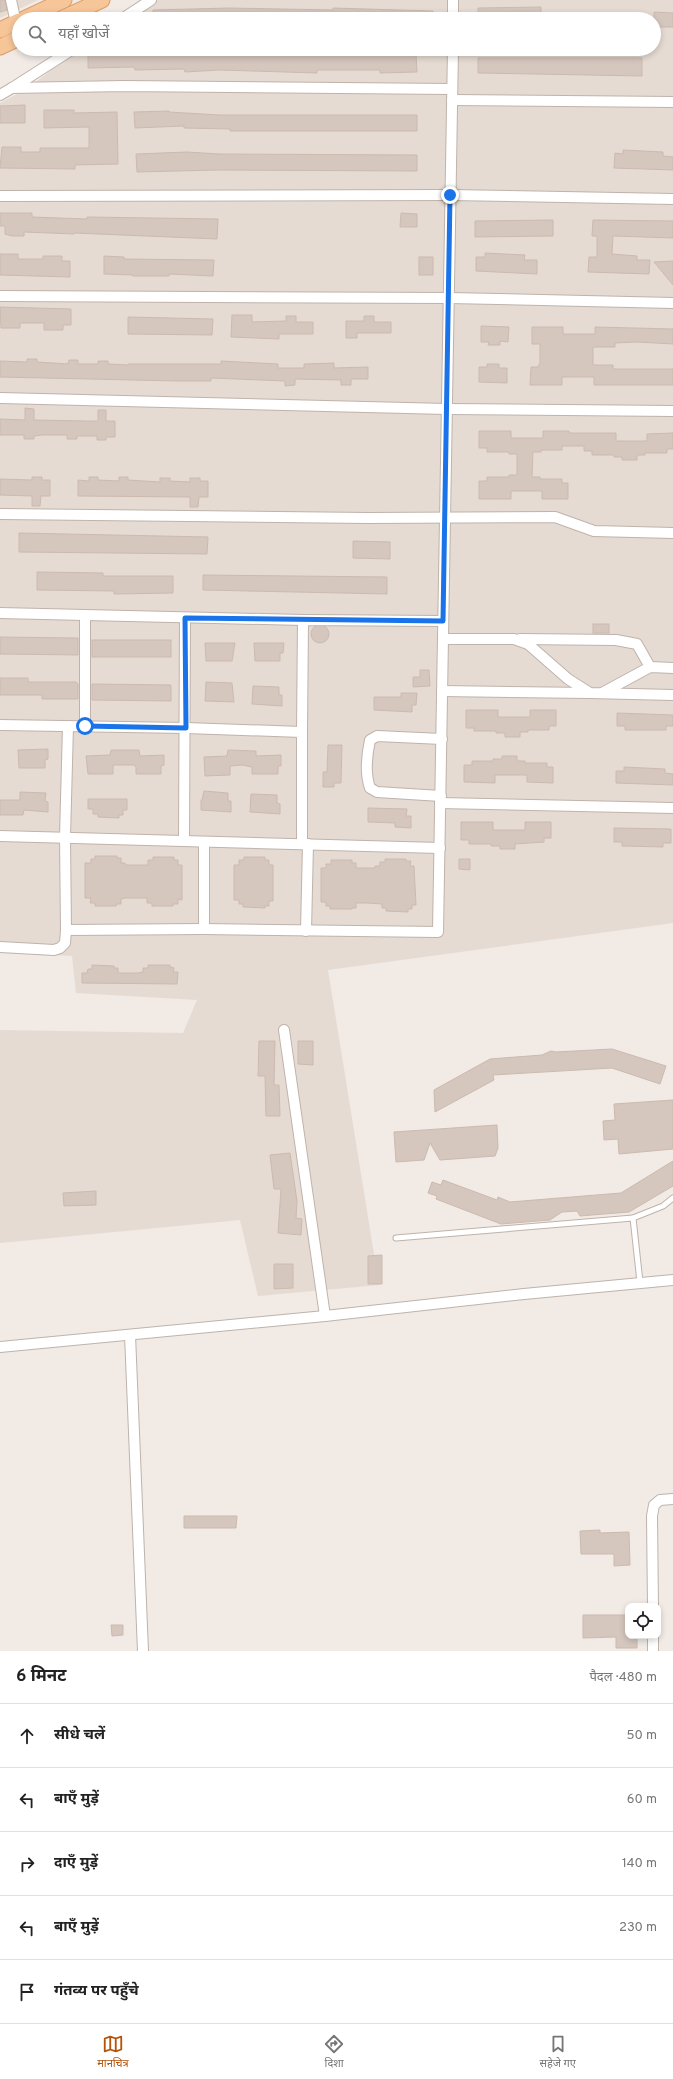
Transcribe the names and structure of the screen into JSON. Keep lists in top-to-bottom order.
{
  "page": {
    "search": "यहाँ खोजें",
    "heading": ["6 मिनट", "पैदल · 480 m"],
    "list": [
      ["सीधे चलें", "50 m"],
      ["बाएँ मुड़ें", "60 m"],
      ["दाएँ मुड़ें", "140 m"],
      ["बाएँ मुड़ें", "230 m"],
      "गंतव्य पर पहुँचे"
    ],
    "nav": ["मानचित्र", "दिशा", "सहेजे गए"]
  }
}
